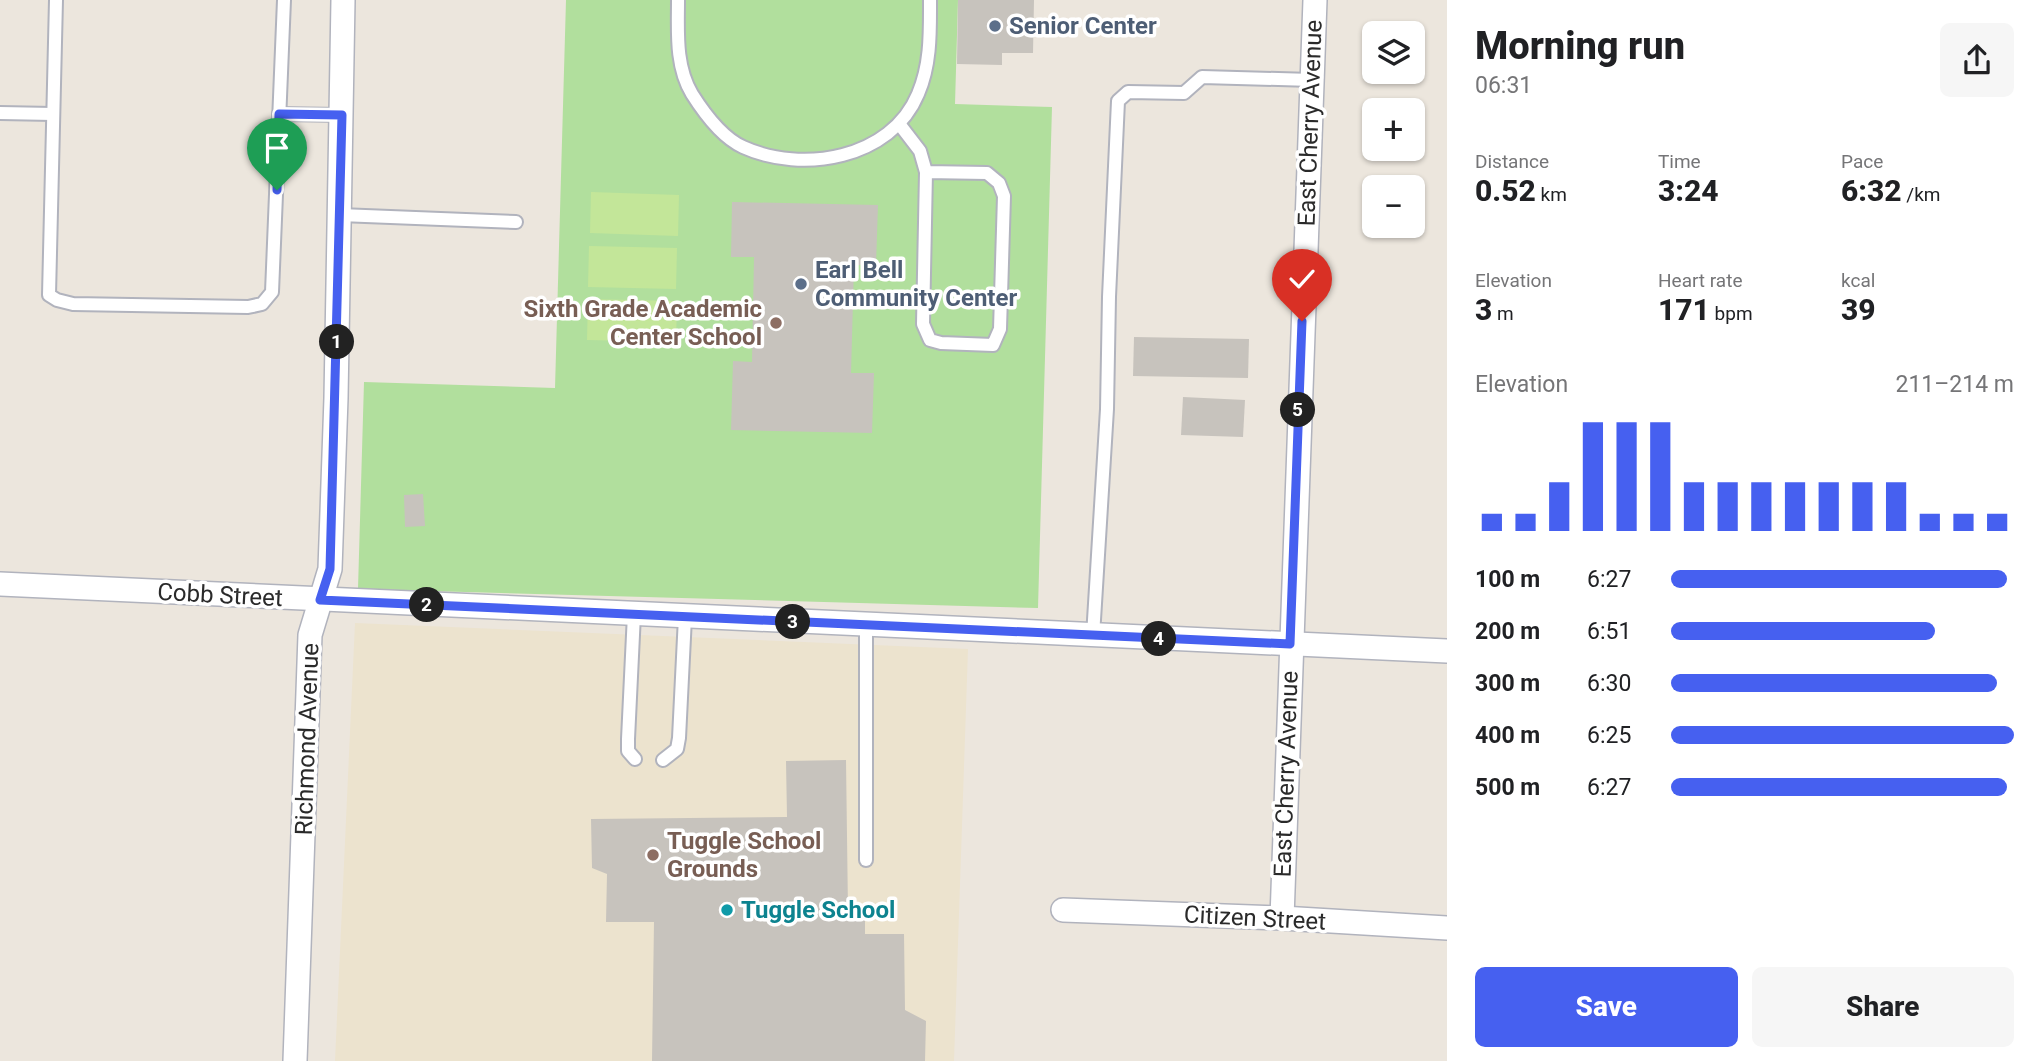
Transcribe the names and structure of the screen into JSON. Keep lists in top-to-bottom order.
{
  "streets": {
    "street": [
      "East Cherry Avenue",
      "Cobb Street",
      "Richmond Avenue",
      "Citizen Street"
    ]
  },
  "crossings": [
    ["East Cherry Avenue", "Cobb Street"],
    ["East Cherry Avenue", "Citizen Street"],
    ["Cobb Street", "Richmond Avenue"]
  ],
  "places": [
    "Senior Center",
    "Earl Bell Community Center",
    "Sixth Grade Academic Center School",
    "Tuggle School Grounds",
    "Tuggle School"
  ],
  "page": {
    "heading": ["Morning run", "06:31"],
    "map_buttons": ["+", "−"],
    "stats": [
      ["Distance", "0.52 km"],
      ["Time", "3:24"],
      ["Pace", "6:32 /km"],
      ["Elevation", "3 m"],
      ["Heart rate", "171 bpm"],
      ["kcal", "39"]
    ],
    "pins": [
      "1",
      "5",
      "2",
      "3",
      "4"
    ],
    "chart": ["Elevation", "211–214 m"],
    "list": [
      {
        "name": "100 m",
        "note": "6:27"
      },
      {
        "name": "200 m",
        "note": "6:51"
      },
      {
        "name": "300 m",
        "note": "6:30"
      },
      {
        "name": "400 m",
        "note": "6:25"
      },
      {
        "name": "500 m",
        "note": "6:27"
      }
    ],
    "buttons": ["Save", "Share"]
  }
}
